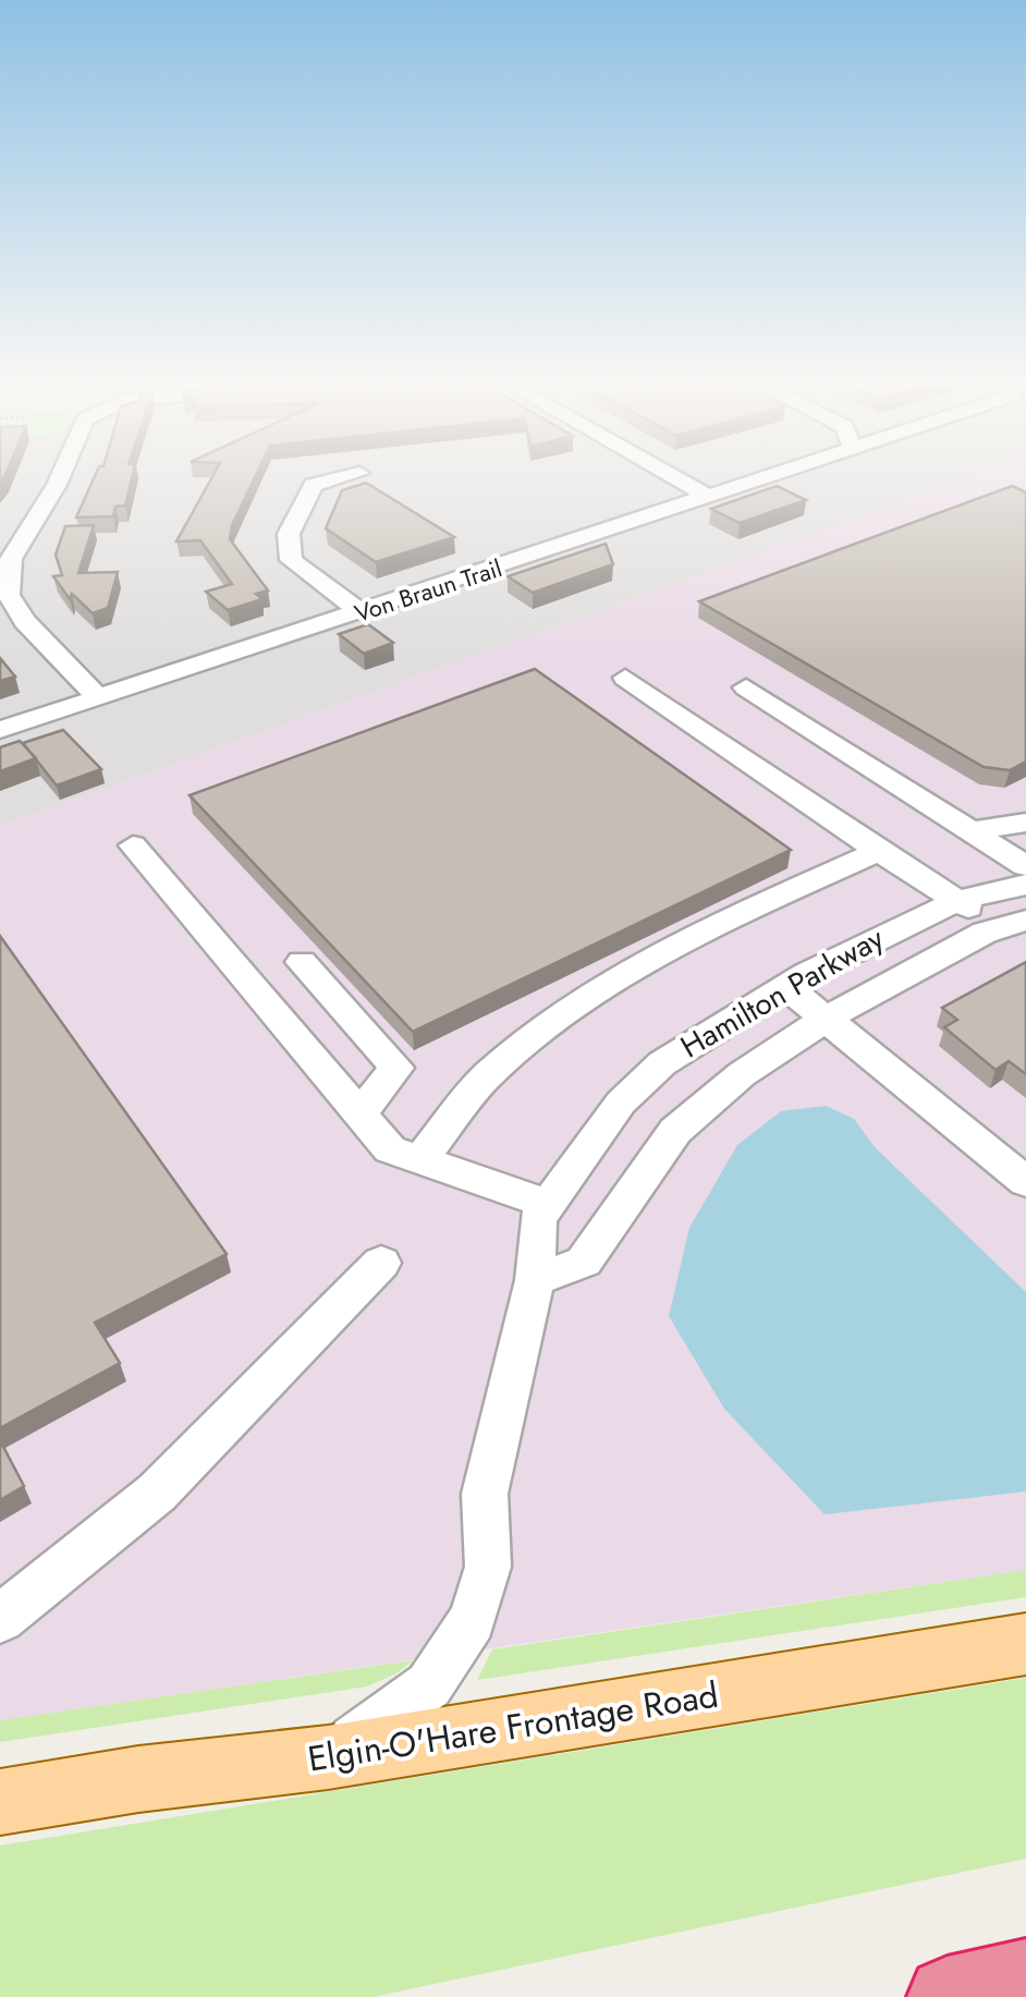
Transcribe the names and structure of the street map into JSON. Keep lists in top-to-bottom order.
{
  "streets": {
    "main road": ["Elgin-O'Hare Frontage Road"],
    "street": ["Von Braun Trail", "Hamilton Parkway"]
  },
  "crossings": [
    ["Hamilton Parkway", "Elgin-O'Hare Frontage Road"]
  ]
}
